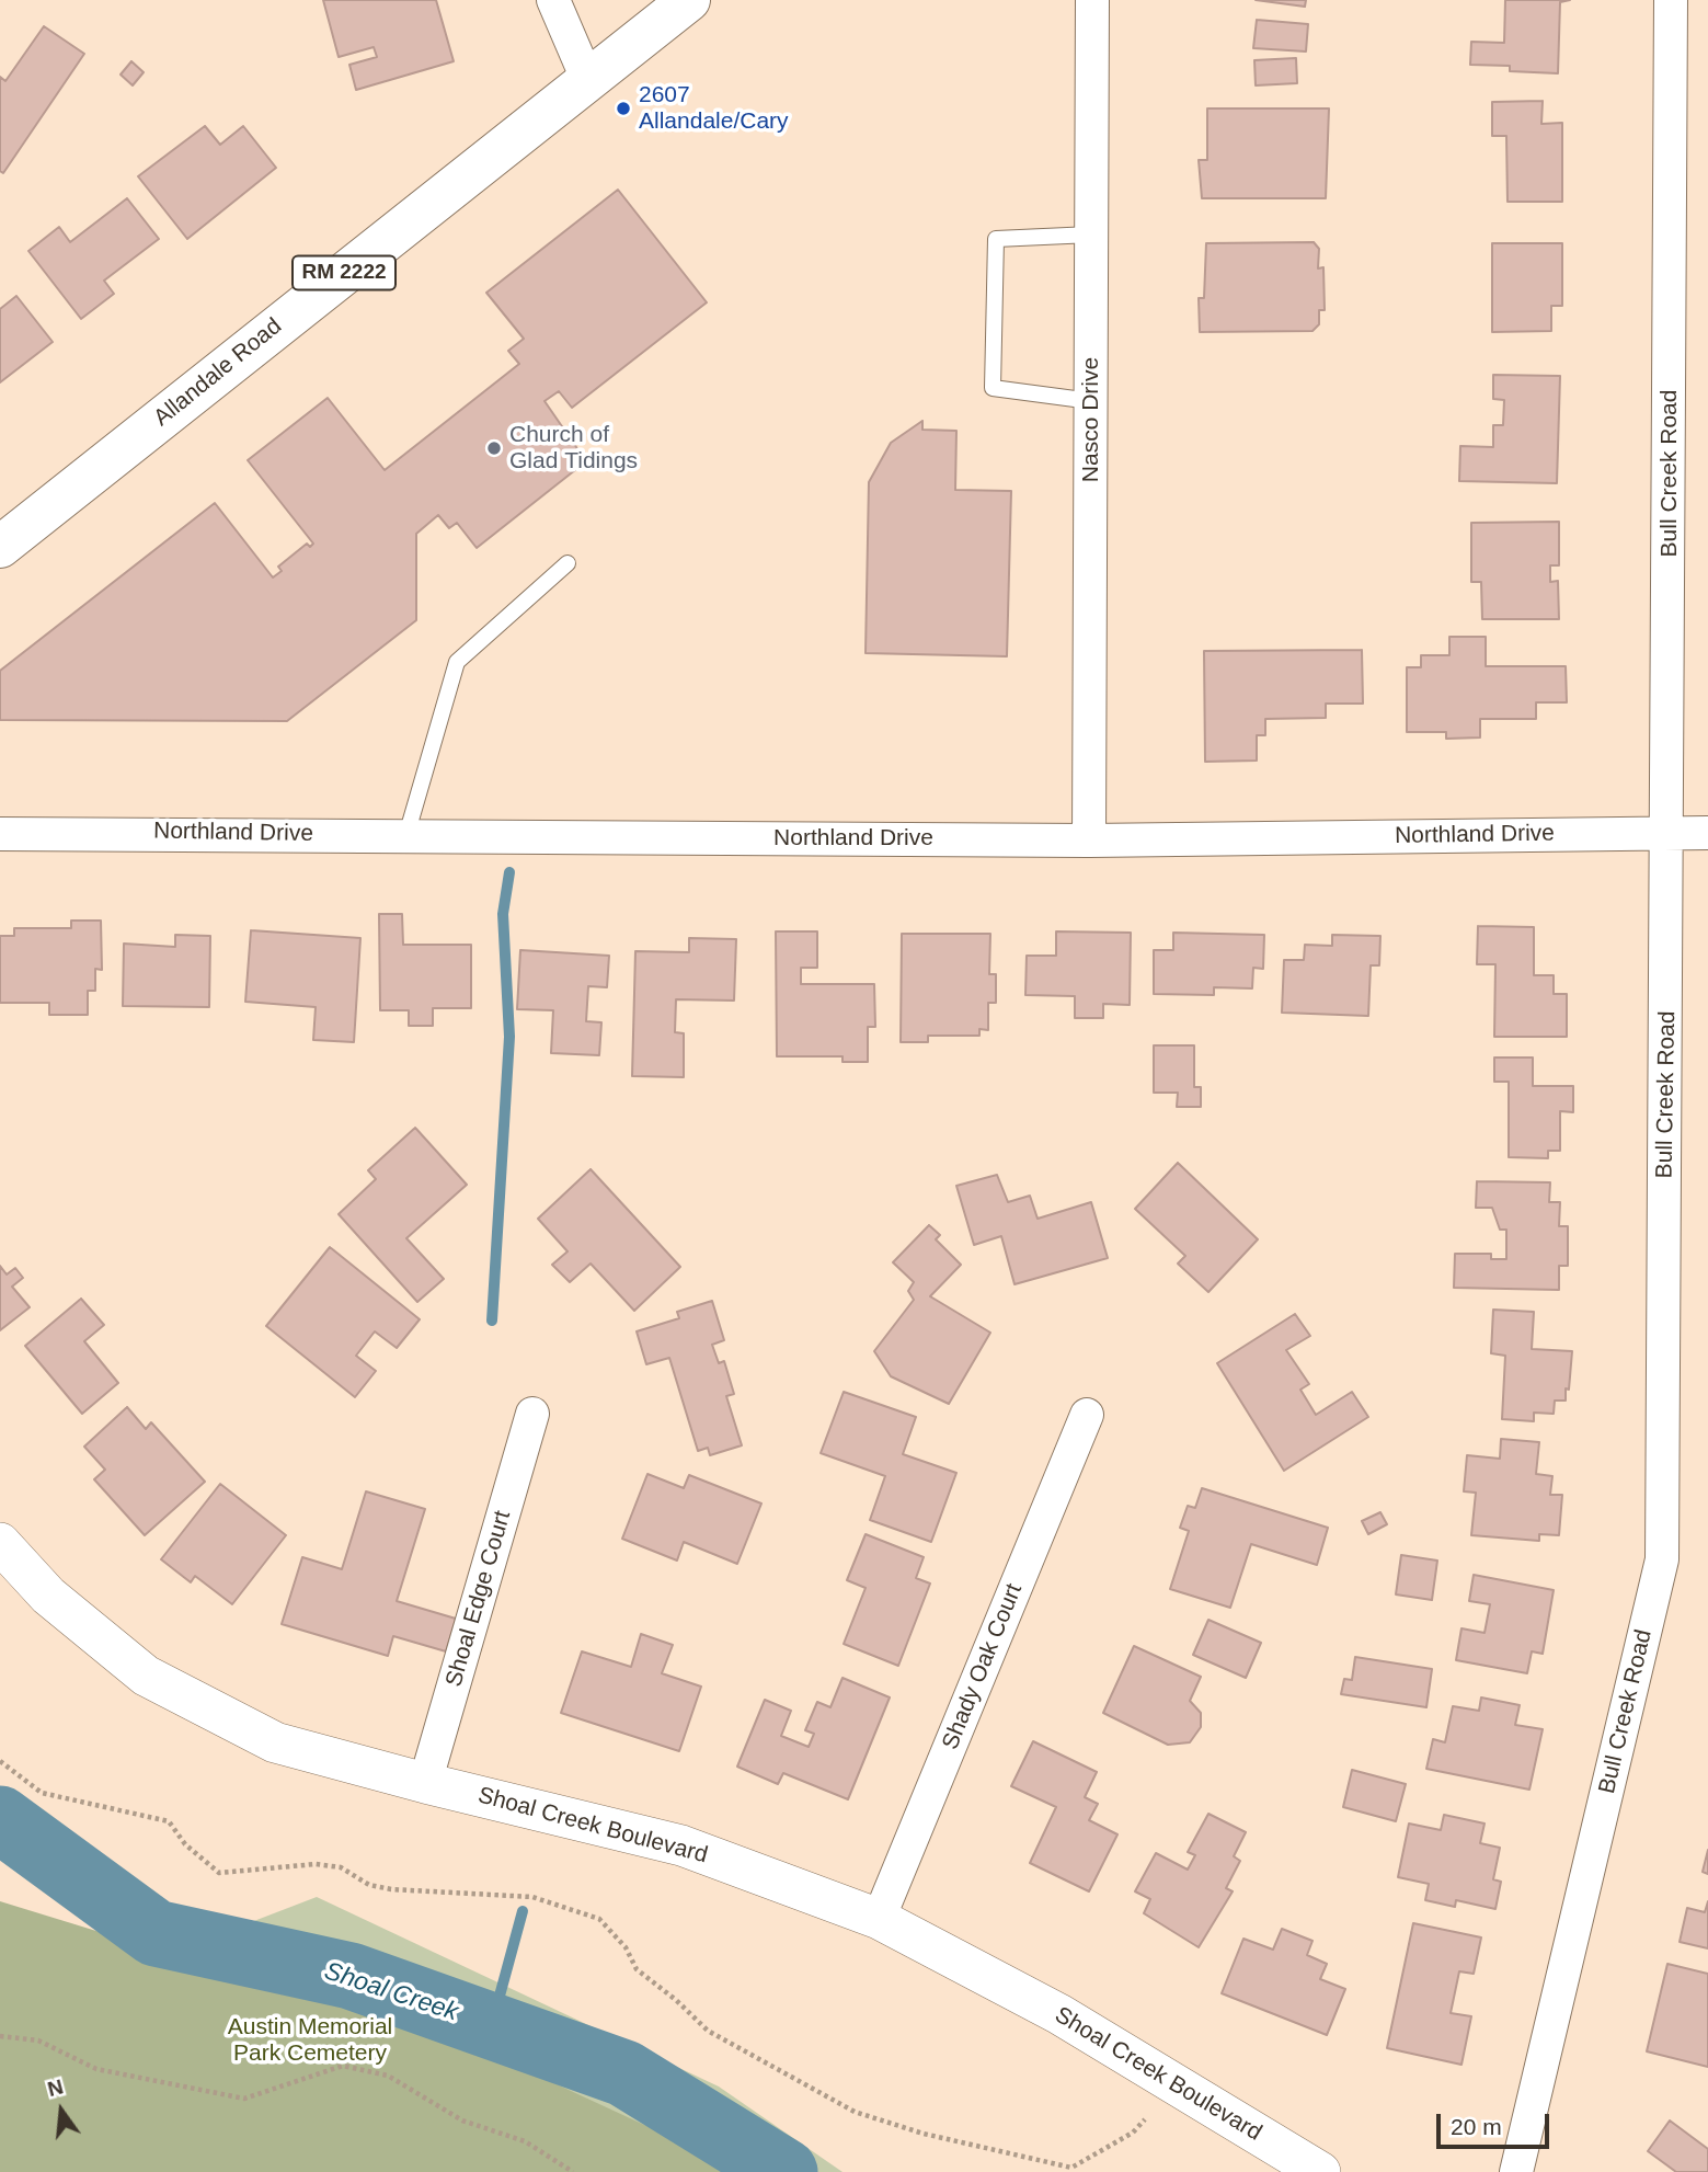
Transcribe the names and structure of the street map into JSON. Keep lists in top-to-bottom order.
{
  "streets": {
    "main road": ["RM 2222", "Allandale Road"],
    "street": [
      "Nasco Drive",
      "Bull Creek Road",
      "Northland Drive",
      "Shoal Edge Court",
      "Shady Oak Court",
      "Shoal Creek Boulevard"
    ]
  },
  "crossings": [
    ["Nasco Drive", "Northland Drive"],
    ["Bull Creek Road", "Northland Drive"],
    ["Shoal Edge Court", "Shoal Creek Boulevard"],
    ["Shady Oak Court", "Shoal Creek Boulevard"]
  ],
  "water": ["Shoal Creek"],
  "parks": ["Austin Memorial Park Cemetery"],
  "places": ["2607 Allandale/Cary", "Church of Glad Tidings"],
  "scale_bar": "20 m",
  "north": "top"
}
